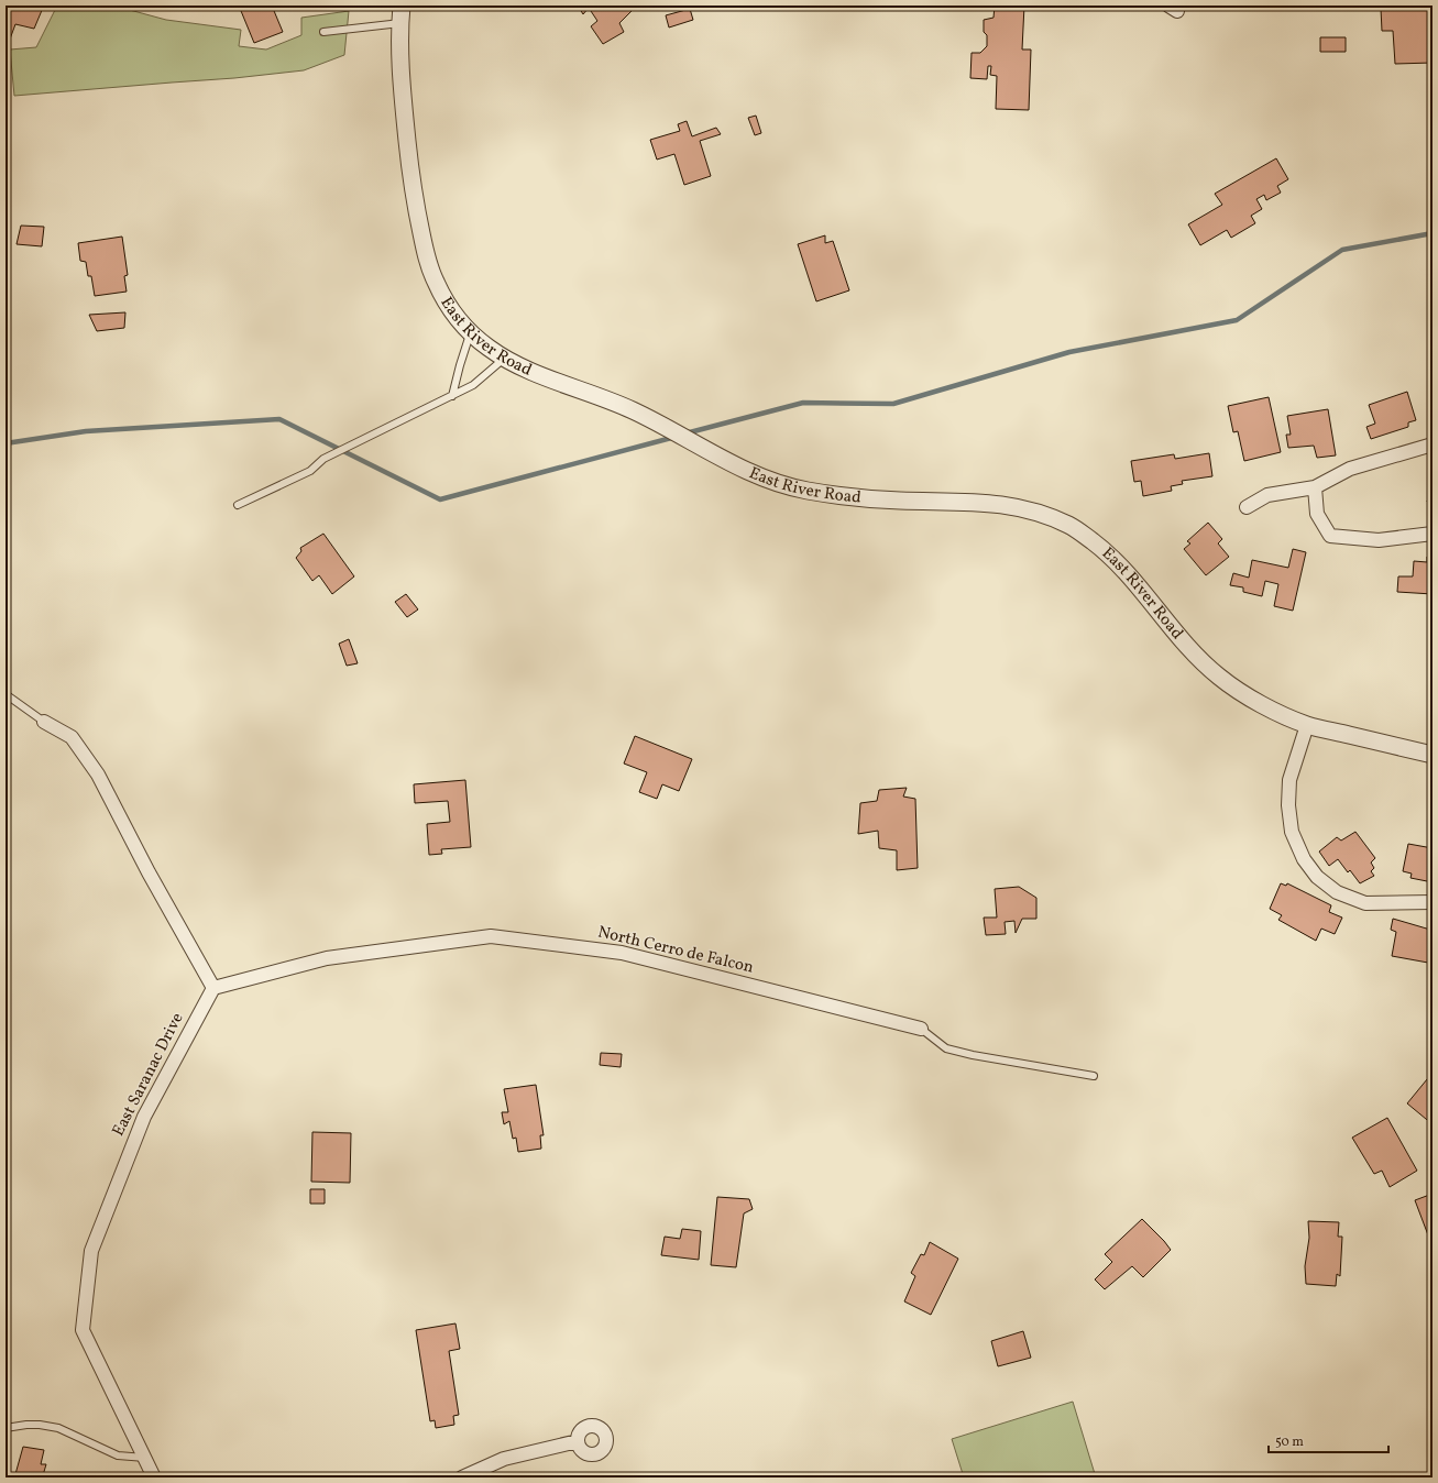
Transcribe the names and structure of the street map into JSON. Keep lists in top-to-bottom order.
{
  "streets": {
    "street": ["East River Road", "North Cerro de Falcon", "East Saranac Drive"]
  },
  "crossings": [
    ["North Cerro de Falcon", "East Saranac Drive"]
  ],
  "scale_bar": "50 m"
}
